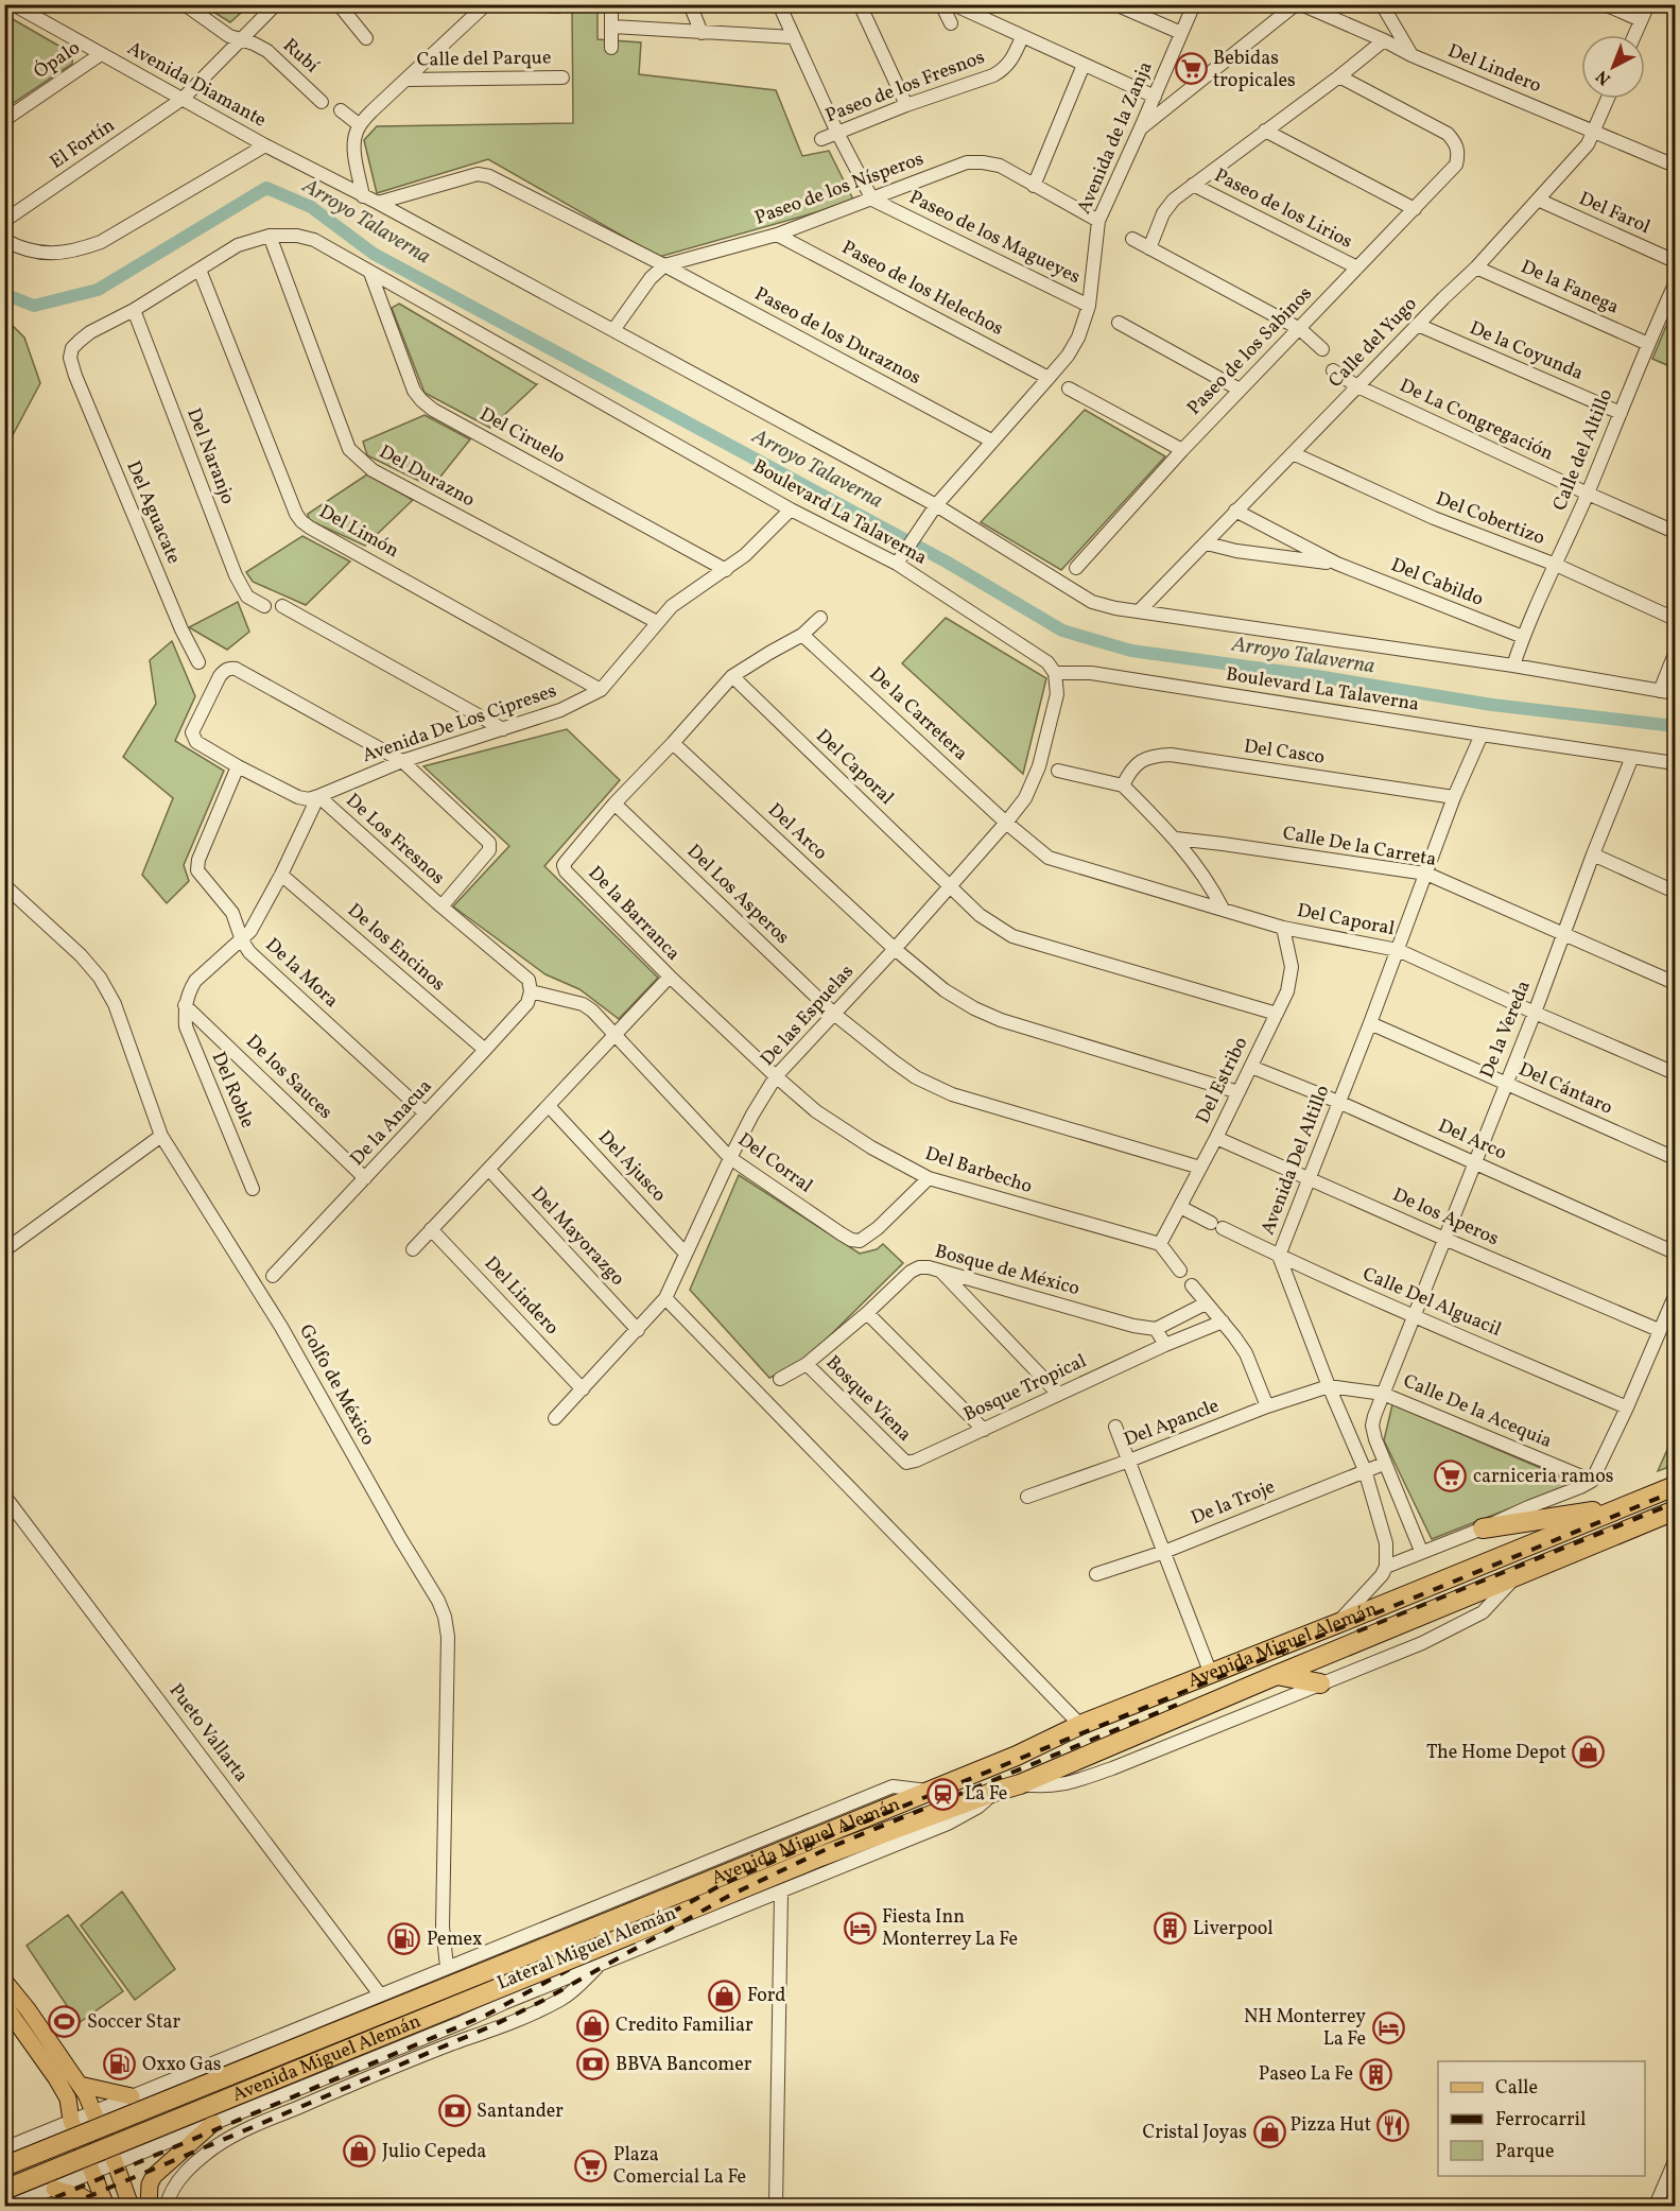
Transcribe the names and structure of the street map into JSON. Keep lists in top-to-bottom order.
{
  "streets": {
    "highway": ["Avenida Miguel Alemán"],
    "street": [
      "Rubí",
      "Calle del Parque",
      "Ópalo",
      "Del Lindero",
      "Avenida Diamante",
      "Paseo de los Fresnos",
      "Avenida de la Zanja",
      "El Fortín",
      "Paseo de los Nísperos",
      "Paseo de los Lirios",
      "Del Farol",
      "Paseo de los Magueyes",
      "De la Fanega",
      "Paseo de los Helechos",
      "Paseo de los Duraznos",
      "Calle del Yugo",
      "Paseo de los Sabinos",
      "De la Coyunda",
      "De La Congregación",
      "Del Ciruelo",
      "Calle del Altillo",
      "Del Naranjo",
      "Del Durazno",
      "Del Aguacate",
      "Boulevard La Talaverna",
      "Del Cobertizo",
      "Del Limón",
      "Del Cabildo",
      "De la Carretera",
      "Avenida De Los Cipreses",
      "Del Casco",
      "Del Caporal",
      "Del Arco",
      "De Los Fresnos",
      "Calle De la Carreta",
      "Del Los Asperos",
      "De la Barranca",
      "De los Encinos",
      "De la Mora",
      "De las Espuelas",
      "De la Vereda",
      "De los Sauces",
      "Del Estribo",
      "Del Cántaro",
      "Del Roble",
      "De la Anacua",
      "Avenida Del Altillo",
      "Del Corral",
      "Del Ajusco",
      "Del Barbecho",
      "De los Aperos",
      "Del Mayorazgo",
      "Bosque de México",
      "Calle Del Alguacil",
      "Golfo de México",
      "Bosque Tropical",
      "Bosque Viena",
      "Calle De la Acequia",
      "Del Apancle",
      "De la Troje",
      "Pueto Vallarta",
      "Lateral Miguel Alemán"
    ]
  },
  "crossings": [
    ["Rubí", "El Fortín"],
    ["Ópalo", "Avenida Diamante"],
    ["Del Lindero", "Calle del Yugo"],
    ["Del Lindero", "De la Barranca"],
    ["Del Lindero", "De las Espuelas"],
    ["Avenida Diamante", "El Fortín"],
    ["Avenida de la Zanja", "Paseo de los Nísperos"],
    ["Avenida de la Zanja", "Paseo de los Magueyes"],
    ["Avenida de la Zanja", "Paseo de los Helechos"],
    ["Avenida de la Zanja", "Paseo de los Duraznos"],
    ["Avenida de la Zanja", "Boulevard La Talaverna"],
    ["Paseo de los Nísperos", "Paseo de los Magueyes"],
    ["Paseo de los Nísperos", "Paseo de los Helechos"],
    ["Paseo de los Nísperos", "Paseo de los Duraznos"],
    ["Paseo de los Lirios", "Paseo de los Sabinos"],
    ["Del Farol", "Calle del Yugo"],
    ["De la Fanega", "Calle del Yugo"],
    ["De la Fanega", "Calle del Altillo"],
    ["Calle del Yugo", "De la Coyunda"],
    ["Calle del Yugo", "De La Congregación"],
    ["Calle del Yugo", "Del Cobertizo"],
    ["Calle del Yugo", "Del Cabildo"],
    ["De la Coyunda", "Calle del Altillo"],
    ["De La Congregación", "Calle del Altillo"],
    ["Del Ciruelo", "Boulevard La Talaverna"],
    ["Del Ciruelo", "Avenida De Los Cipreses"],
    ["Calle del Altillo", "Del Cobertizo"],
    ["Calle del Altillo", "Del Cabildo"],
    ["Del Naranjo", "Boulevard La Talaverna"],
    ["Del Durazno", "Boulevard La Talaverna"],
    ["Del Durazno", "Avenida De Los Cipreses"],
    ["Del Aguacate", "Boulevard La Talaverna"],
    ["Boulevard La Talaverna", "Del Limón"],
    ["Boulevard La Talaverna", "Avenida De Los Cipreses"],
    ["Boulevard La Talaverna", "De las Espuelas"],
    ["Boulevard La Talaverna", "De la Vereda"],
    ["Boulevard La Talaverna", "Avenida Del Altillo"],
    ["Del Limón", "Avenida De Los Cipreses"],
    ["De la Carretera", "Del Caporal"],
    ["De la Carretera", "De la Barranca"],
    ["De la Carretera", "De las Espuelas"],
    ["Avenida De Los Cipreses", "De Los Fresnos"],
    ["Del Casco", "Avenida Del Altillo"],
    ["Del Caporal", "De la Barranca"],
    ["Del Caporal", "De las Espuelas"],
    ["Del Caporal", "De la Vereda"],
    ["Del Caporal", "Del Estribo"],
    ["Del Caporal", "Avenida Del Altillo"],
    ["Del Arco", "De la Barranca"],
    ["Del Arco", "De las Espuelas"],
    ["Del Arco", "De la Vereda"],
    ["Del Arco", "Del Estribo"],
    ["Del Arco", "Avenida Del Altillo"],
    ["De Los Fresnos", "De la Mora"],
    ["De Los Fresnos", "De la Anacua"],
    ["Calle De la Carreta", "De la Vereda"],
    ["Calle De la Carreta", "Avenida Del Altillo"],
    ["Del Los Asperos", "De la Barranca"],
    ["Del Los Asperos", "De las Espuelas"],
    ["De la Barranca", "Del Corral"],
    ["De la Barranca", "Del Ajusco"],
    ["De la Barranca", "Del Barbecho"],
    ["De la Barranca", "Del Mayorazgo"],
    ["De los Encinos", "De la Anacua"],
    ["De la Mora", "De la Anacua"],
    ["De las Espuelas", "Del Corral"],
    ["De las Espuelas", "Del Ajusco"],
    ["De las Espuelas", "Del Barbecho"],
    ["De las Espuelas", "Del Mayorazgo"],
    ["De la Vereda", "Del Cántaro"],
    ["De la Vereda", "De los Aperos"],
    ["De la Vereda", "Calle Del Alguacil"],
    ["De la Vereda", "Calle De la Acequia"],
    ["De la Vereda", "De la Troje"],
    ["De los Sauces", "Del Roble"],
    ["De los Sauces", "De la Anacua"],
    ["Del Estribo", "Del Barbecho"],
    ["Del Estribo", "De los Aperos"],
    ["Del Estribo", "Calle Del Alguacil"],
    ["Del Cántaro", "Avenida Del Altillo"],
    ["Avenida Del Altillo", "De los Aperos"],
    ["Avenida Del Altillo", "Calle Del Alguacil"],
    ["Avenida Del Altillo", "Calle De la Acequia"],
    ["Avenida Del Altillo", "Del Apancle"],
    ["Avenida Del Altillo", "De la Troje"],
    ["Del Corral", "Del Barbecho"],
    ["Bosque de México", "Bosque Viena"],
    ["Bosque Tropical", "Bosque Viena"],
    ["Calle De la Acequia", "Del Apancle"],
    ["Avenida Miguel Alemán", "Lateral Miguel Alemán"]
  ],
  "water": ["Arroyo Talaverna"],
  "places": {
    "supermarket": ["Bebidas tropicales", "carniceria ramos", "Plaza Comercial La Fe"],
    "shop": [
      "The Home Depot",
      "Ford",
      "Credito Familiar",
      "Cristal Joyas",
      "Julio Cepeda"
    ],
    "station": ["La Fe"],
    "hotel": ["Fiesta Inn Monterrey La Fe", "NH Monterrey La Fe"],
    "building": ["Liverpool", "Paseo La Fe"],
    "fuel station": ["Pemex", "Oxxo Gas"],
    "sports": ["Soccer Star"],
    "bank": ["BBVA Bancomer", "Santander"],
    "restaurant": ["Pizza Hut"]
  },
  "legend": ["Calle", "Ferrocarril", "Parque"],
  "north": "bottom left"
}
